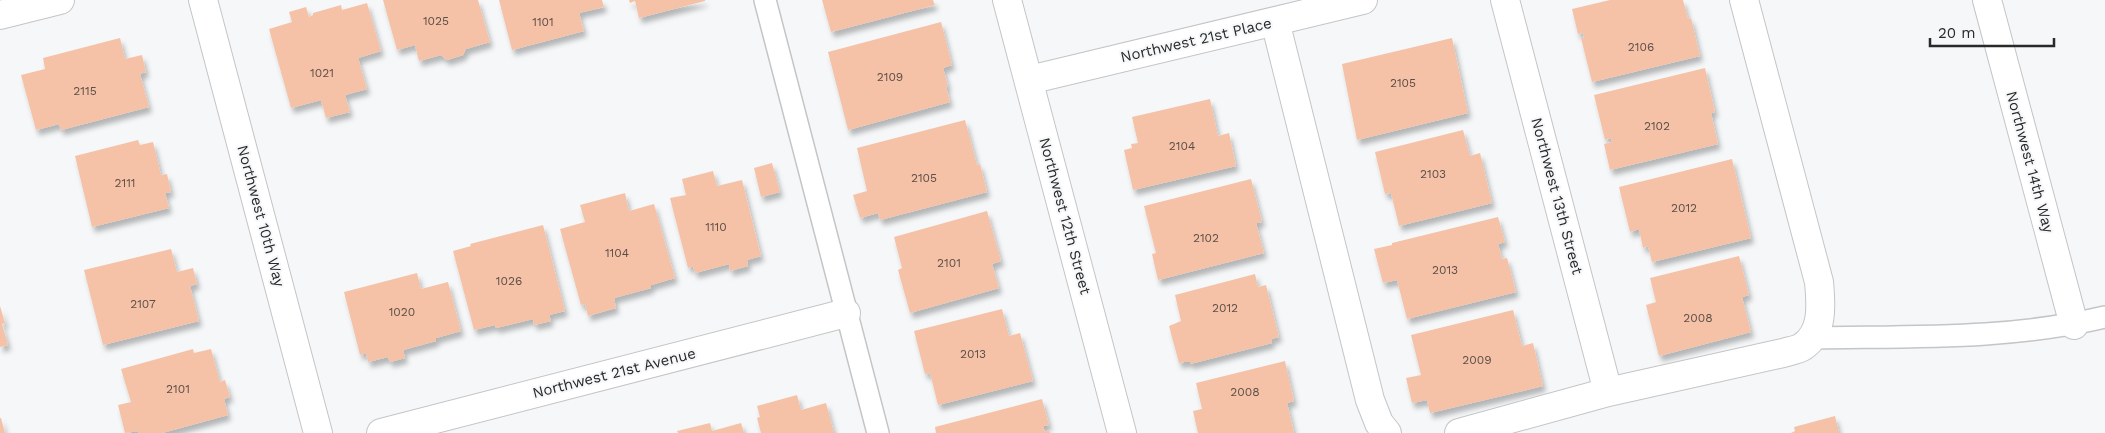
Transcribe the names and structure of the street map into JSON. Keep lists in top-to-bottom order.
{
  "streets": {
    "street": [
      "Northwest 21st Place",
      "Northwest 14th Way",
      "Northwest 13th Street",
      "Northwest 10th Way",
      "Northwest 12th Street",
      "Northwest 21st Avenue"
    ]
  },
  "crossings": [
    ["Northwest 21st Place", "Northwest 12th Street"]
  ],
  "house_numbers": [
    "1025",
    "1101",
    "2106",
    "1021",
    "2109",
    "2105",
    "2115",
    "2102",
    "2104",
    "2103",
    "2105",
    "2111",
    "2012",
    "1110",
    "2102",
    "1104",
    "2101",
    "2013",
    "1026",
    "2107",
    "2012",
    "1020",
    "2008",
    "2013",
    "2009",
    "2101",
    "2008"
  ],
  "scale_bar": "20 m"
}
